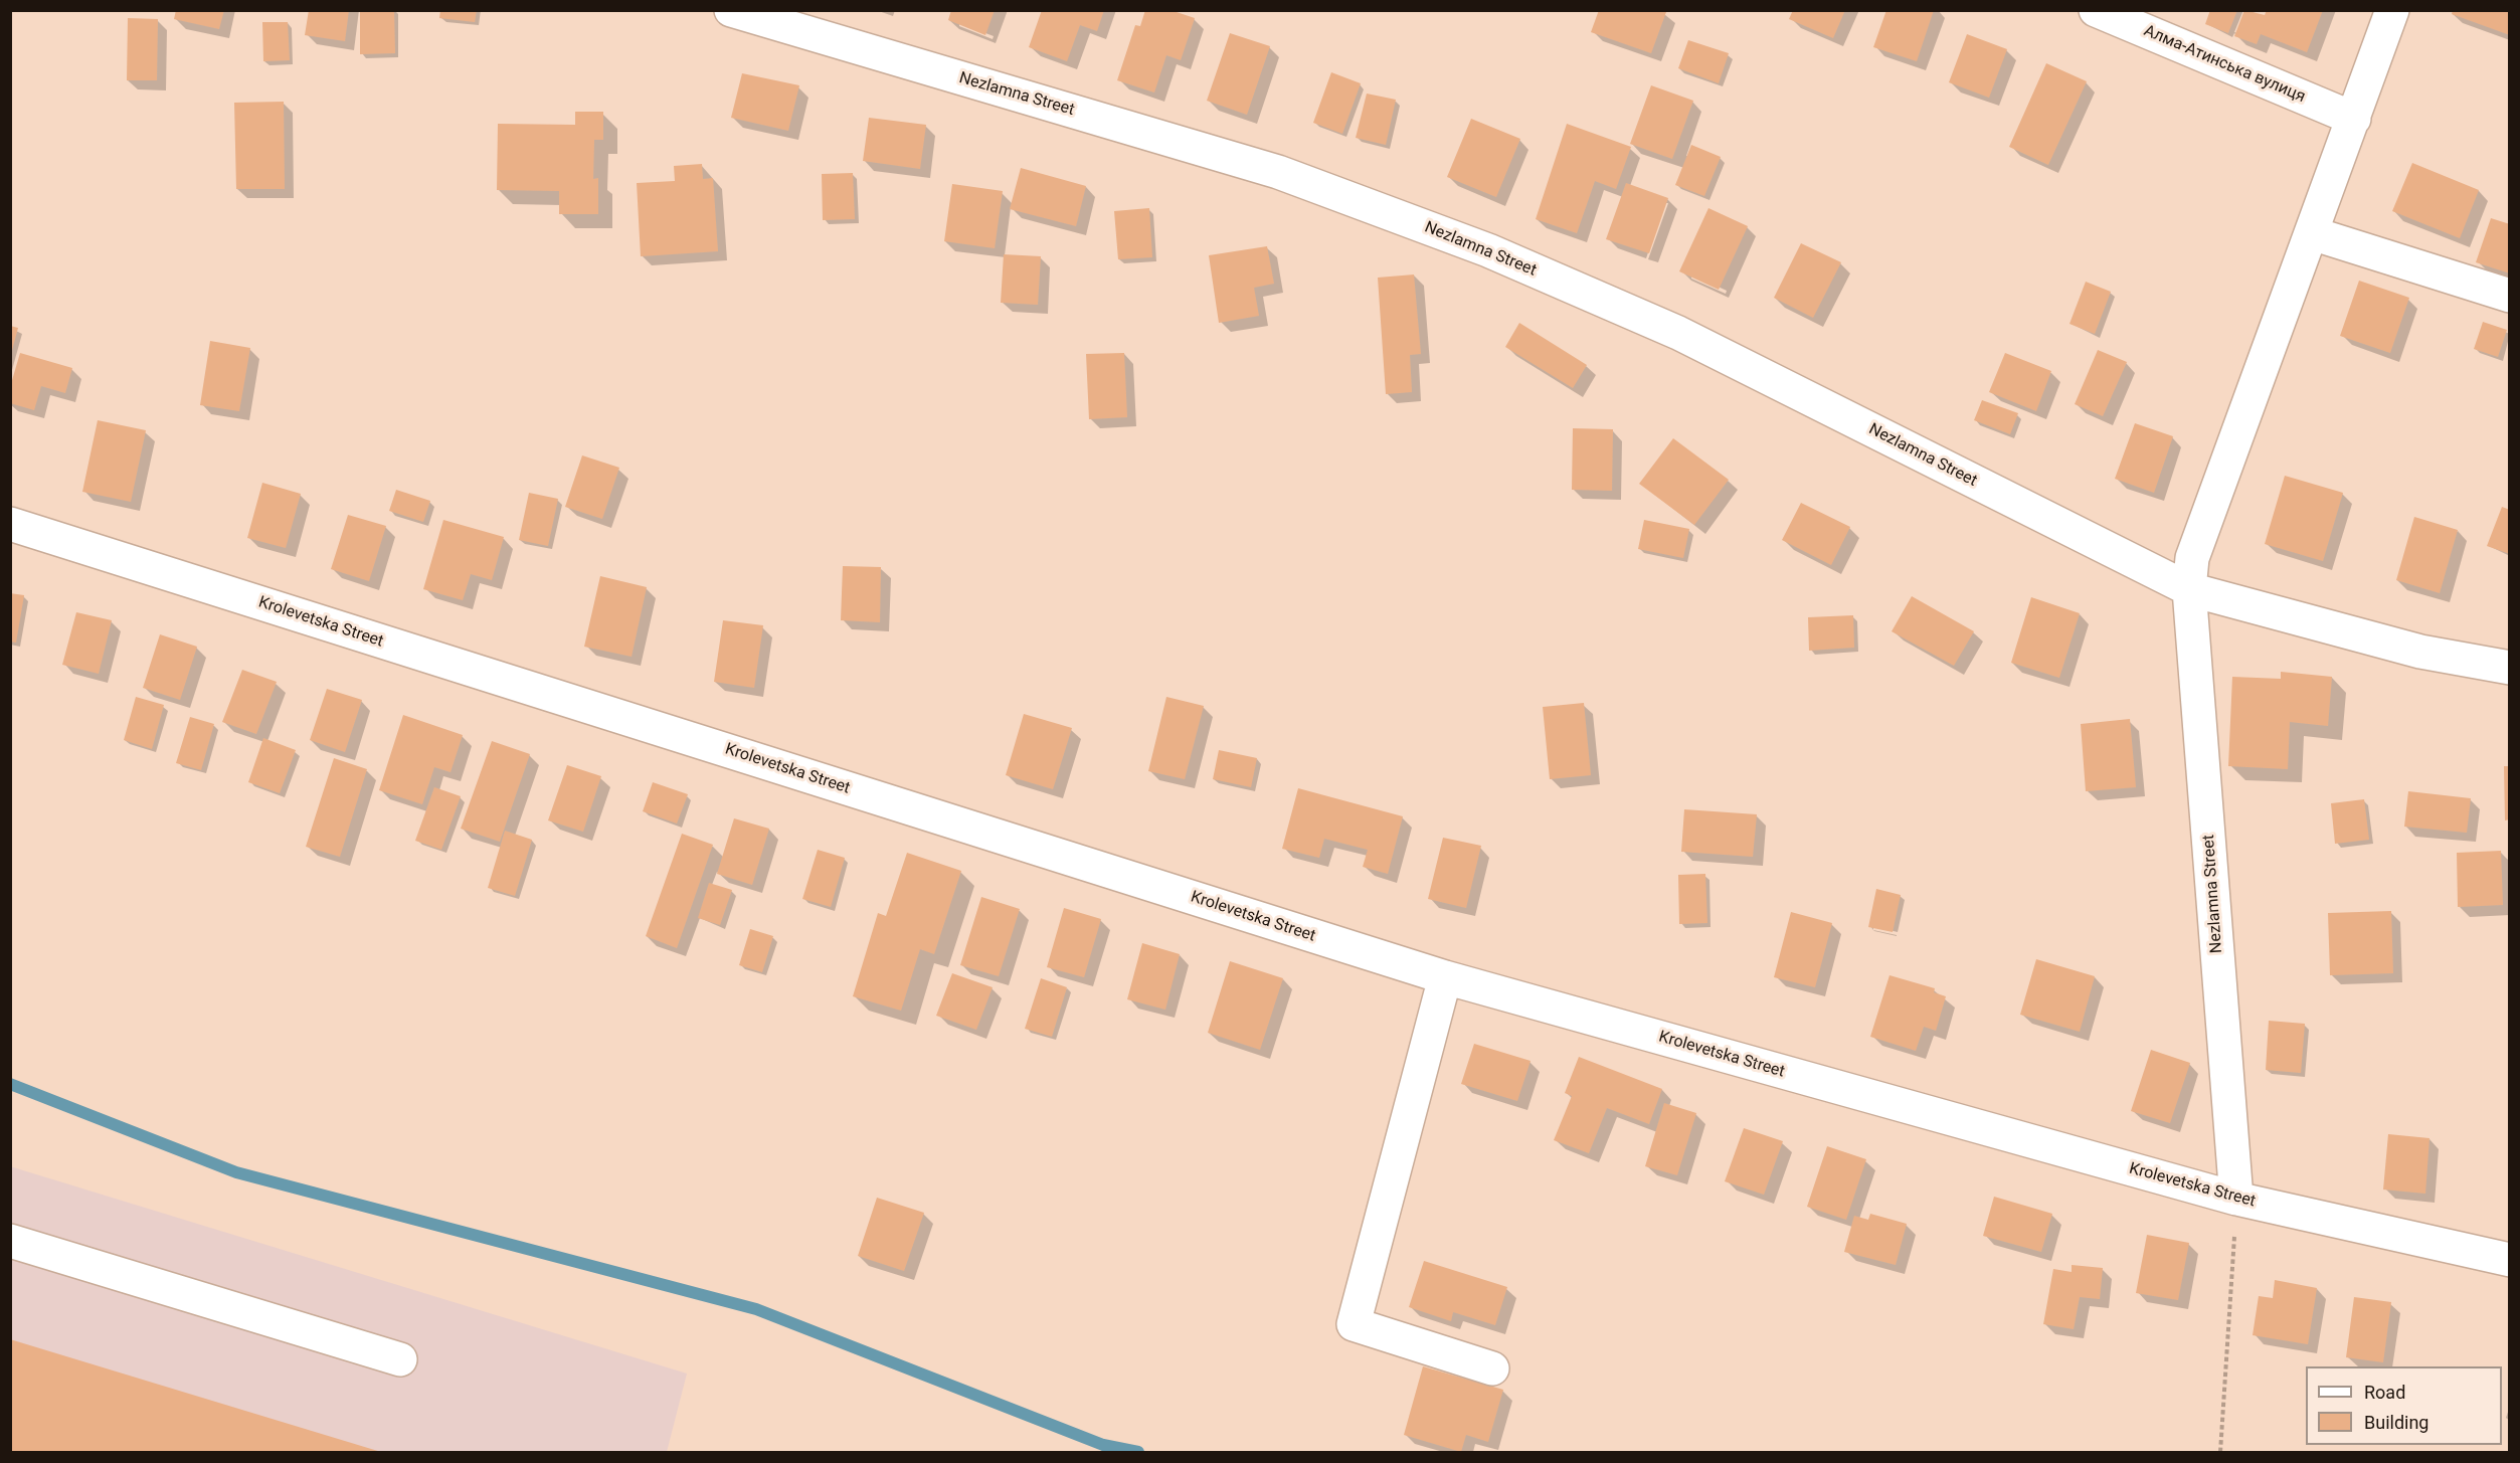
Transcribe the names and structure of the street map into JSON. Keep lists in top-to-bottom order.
{
  "streets": {
    "street": ["Алма-Атинська вулиця", "Nezlamna Street", "Krolevetska Street"]
  },
  "crossings": [
    ["Nezlamna Street", "Krolevetska Street"]
  ],
  "legend": ["Road", "Building"]
}
